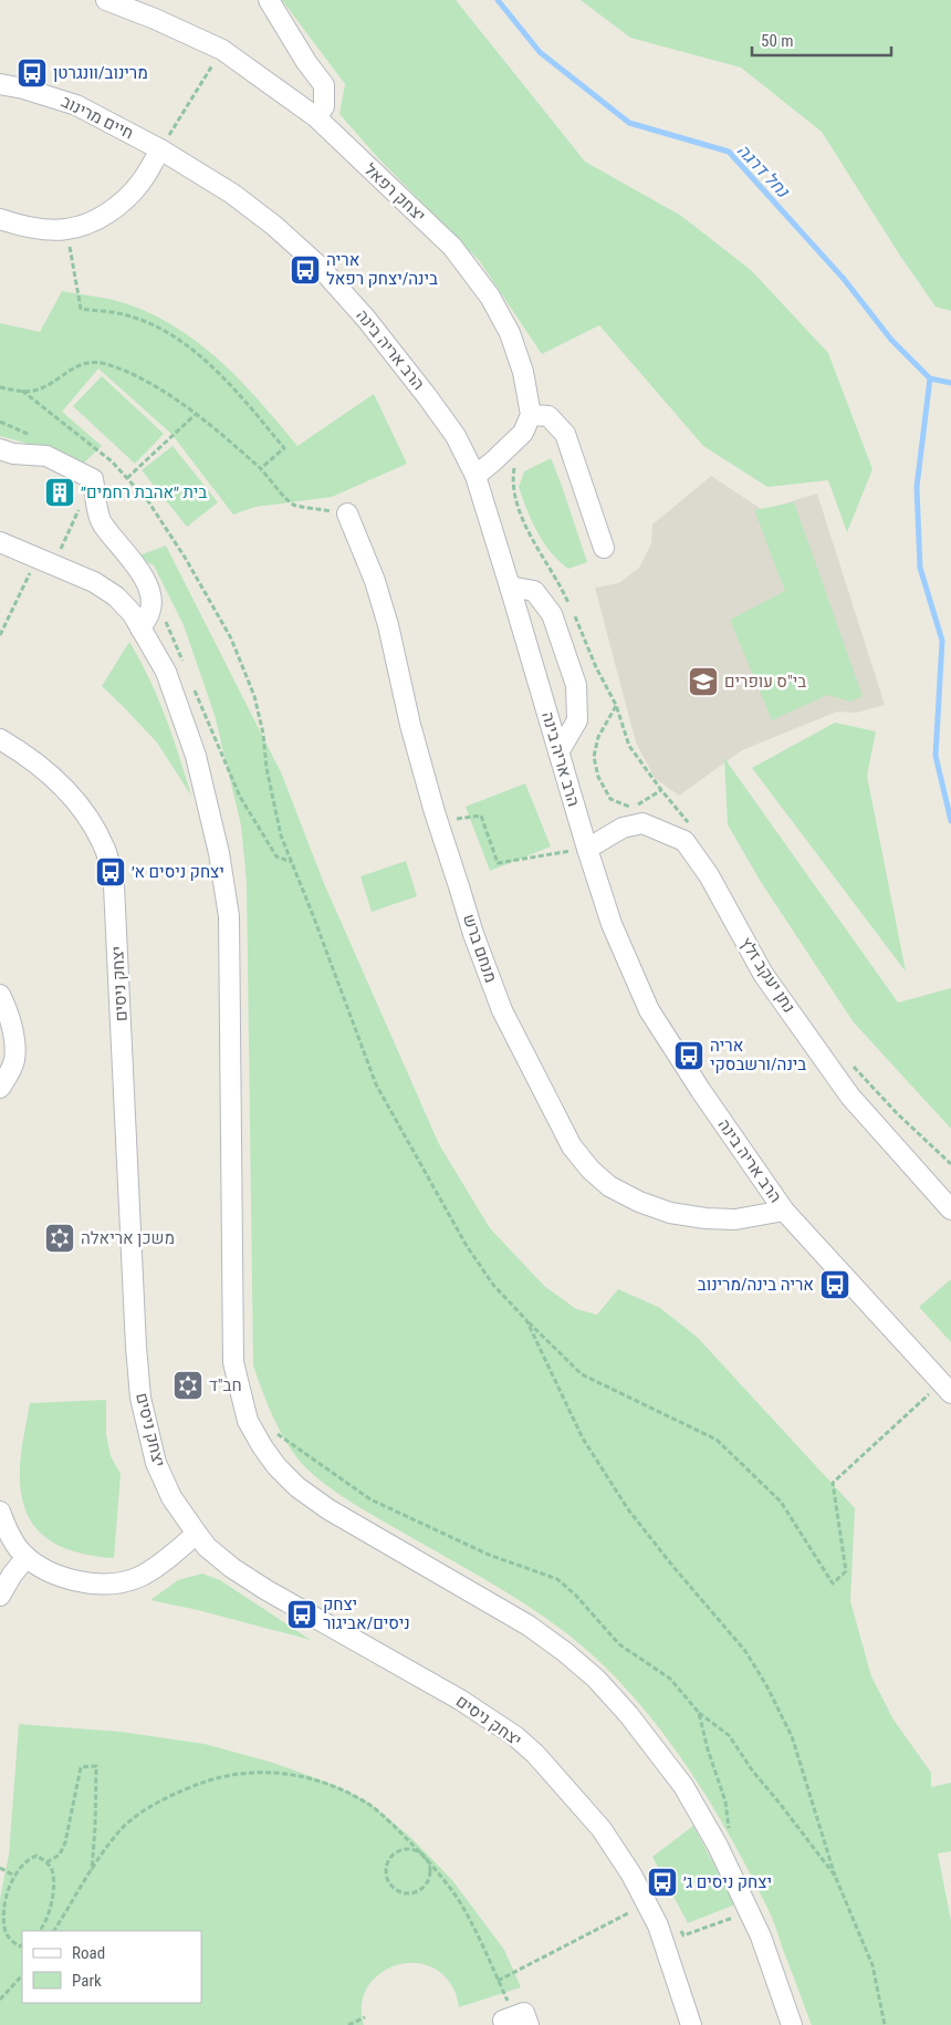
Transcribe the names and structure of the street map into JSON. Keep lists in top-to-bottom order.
{
  "streets": {
    "street": [
      "חיים מרינוב",
      "יצחק רפאל",
      "הרב אריה בינה",
      "מנחם ברש",
      "נתן יעקב זלץ",
      "יצחק ניסים"
    ]
  },
  "crossings": [
    ["חיים מרינוב", "הרב אריה בינה"],
    ["הרב אריה בינה", "מנחם ברש"],
    ["הרב אריה בינה", "נתן יעקב זלץ"]
  ],
  "water": ["נחל דרגה"],
  "places": {
    "bus stop": [
      "מרינוב/וונגרטן",
      "אריה בינה/יצחק רפאל",
      "יצחק ניסים א׳",
      "אריה בינה/ורשבסקי",
      "אריה בינה/מרינוב",
      "יצחק ניסים/אביגור",
      "יצחק ניסים ג׳"
    ],
    "building": ["בית ״אהבת רחמים״"],
    "school or university": ["בי\"ס עופרים"],
    "synagogue": ["משכן אריאלה", "חב\"ד"]
  },
  "legend": ["Road", "Park"],
  "scale_bar": "50 m"
}
